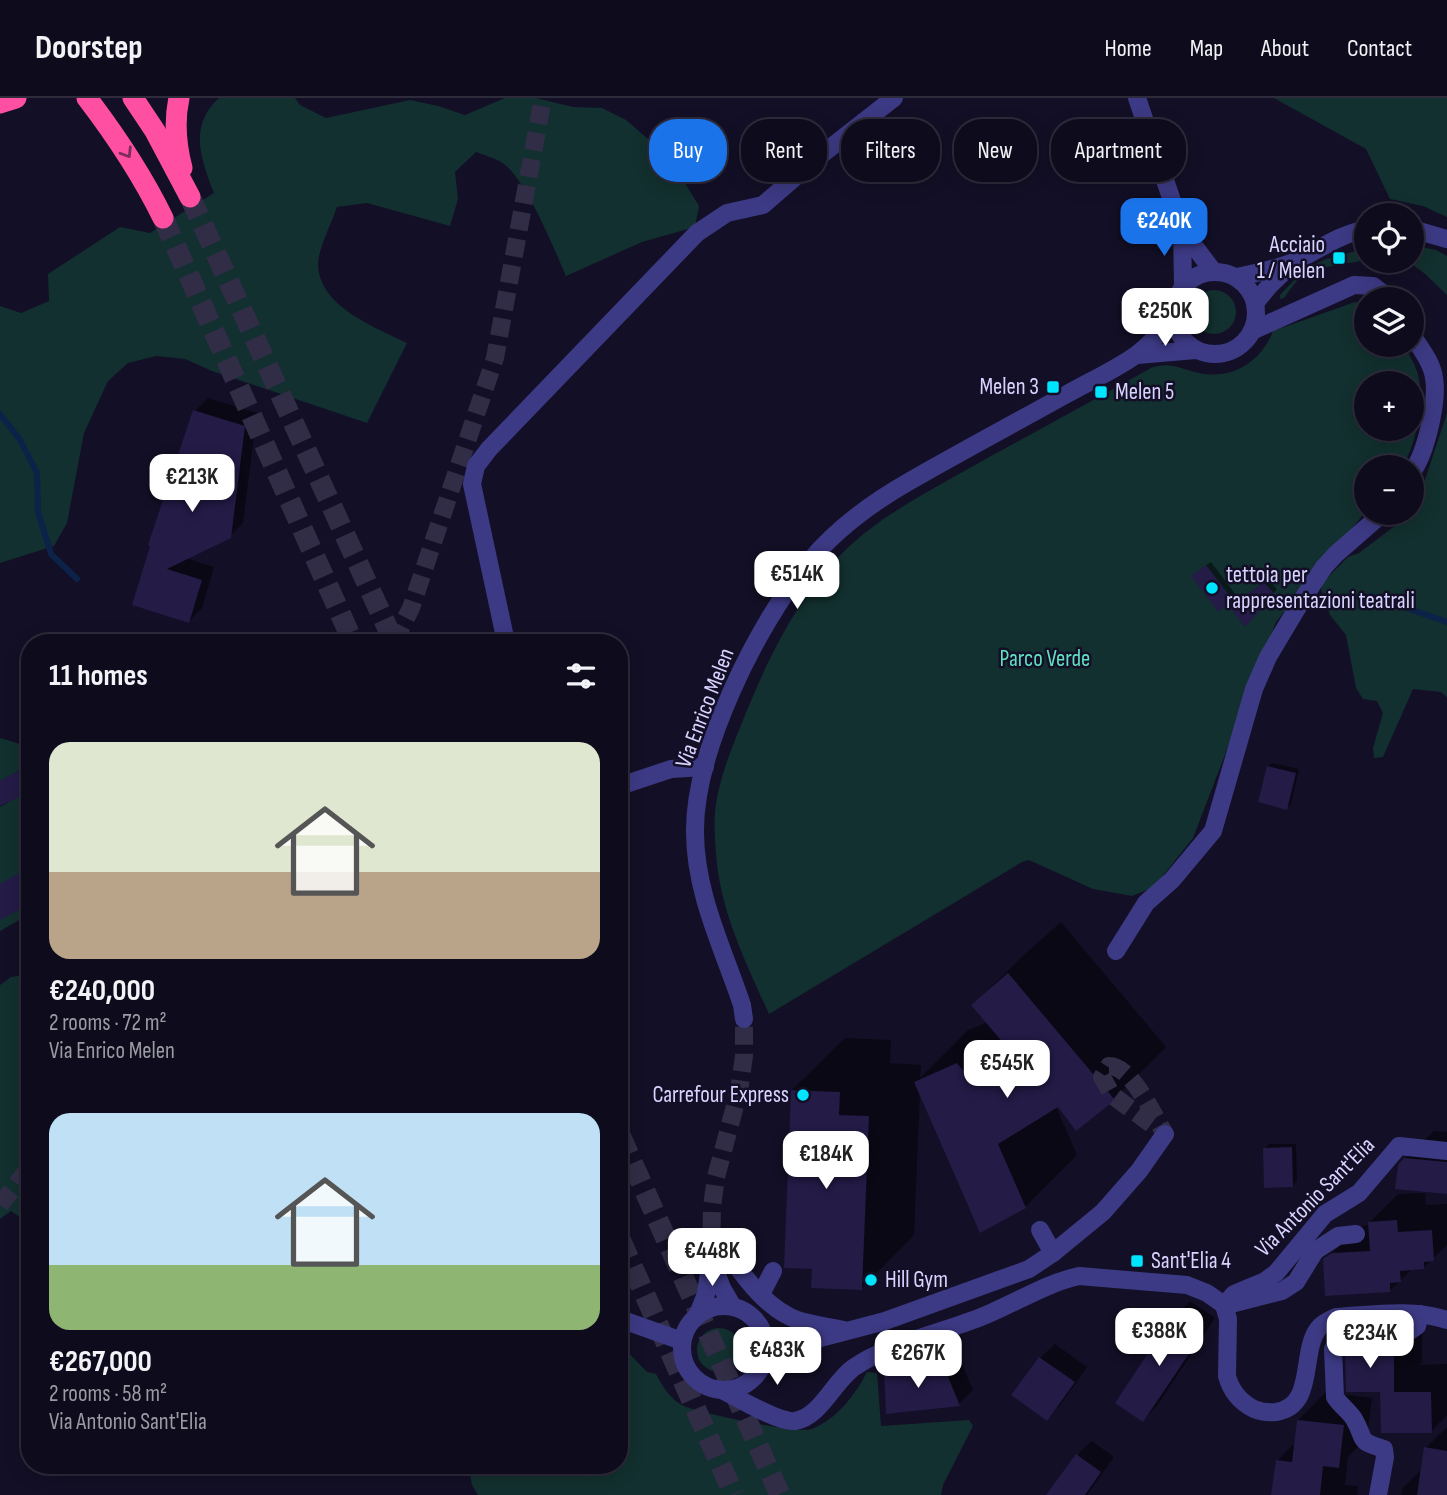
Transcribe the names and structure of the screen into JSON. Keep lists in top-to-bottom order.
{
  "streets": {
    "street": ["Via Enrico Melen", "Via Antonio Sant'Elia"]
  },
  "parks": ["Parco Verde"],
  "places": {
    "transit": [
      "Acciaio 1 / Melen",
      "Melen 3",
      "Melen 5",
      "Sant'Elia 4"
    ],
    "other": ["tettoia per rappresentazioni teatrali", "Carrefour Express", "Hill Gym"]
  },
  "page": {
    "header": "Doorstep",
    "nav": [
      "Home",
      "Map",
      "About",
      "Contact"
    ],
    "chip": [
      "Buy",
      "Rent",
      "Filters",
      "New",
      "Apartment"
    ],
    "price": [
      "€240K",
      "€250K",
      "€213K",
      "€514K",
      "€545K",
      "€184K",
      "€448K",
      "€388K",
      "€234K",
      "€483K",
      "€267K"
    ],
    "map_buttons": ["+", "−"],
    "heading": "11 homes",
    "list": [
      {
        "name": "€240,000",
        "note": "2 rooms · 72 m² · Via Enrico Melen"
      },
      {
        "name": "€267,000",
        "note": "2 rooms · 58 m² · Via Antonio Sant'Elia"
      }
    ]
  }
}
